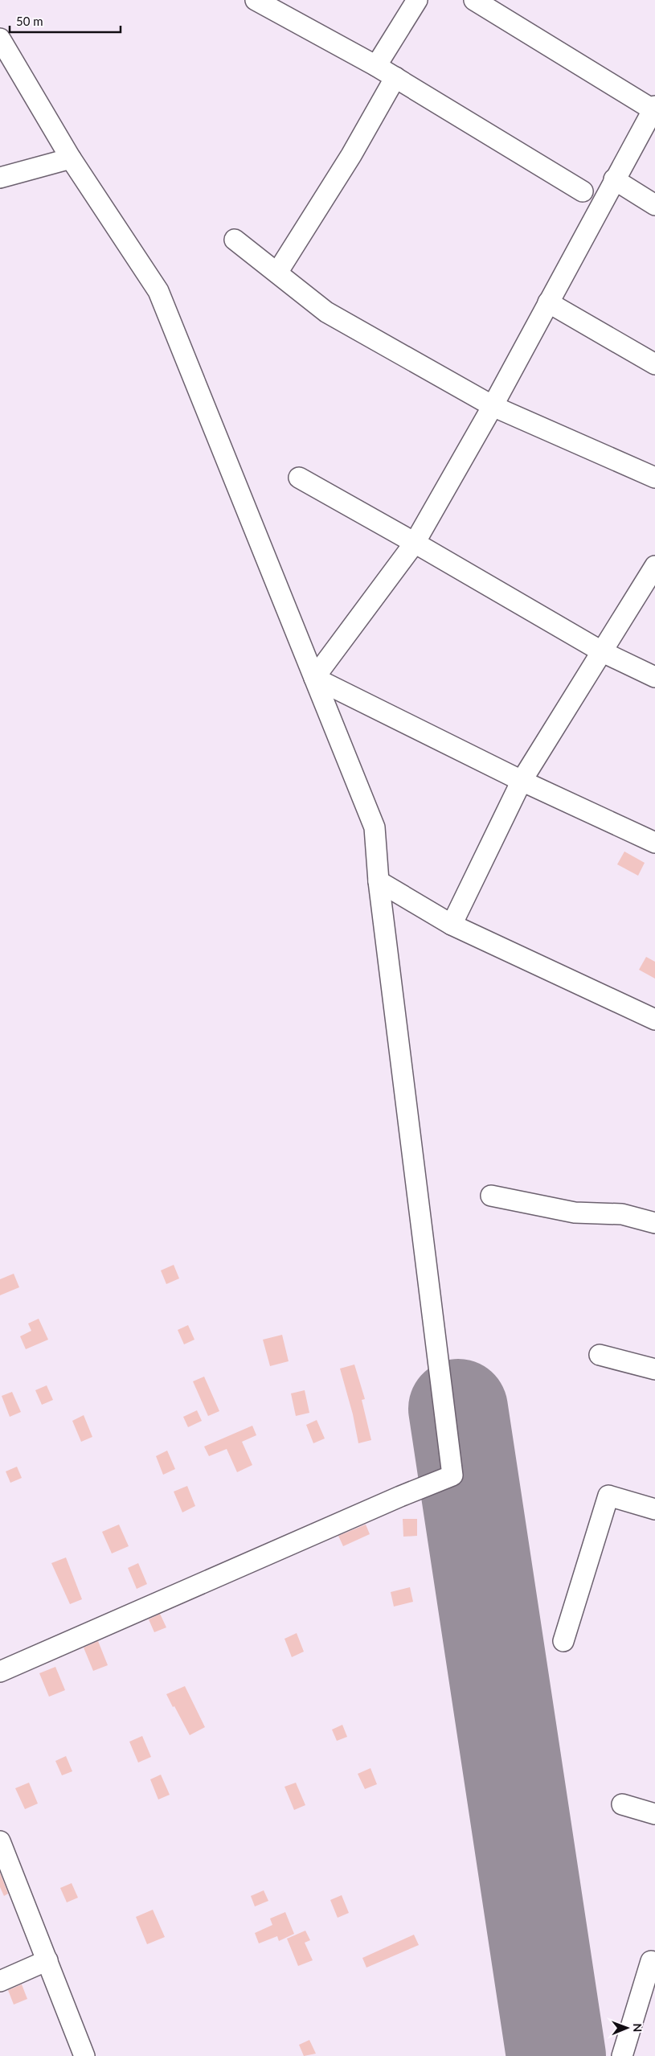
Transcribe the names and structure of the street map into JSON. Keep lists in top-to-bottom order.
{
  "scale_bar": "50 m",
  "north": "right"
}
